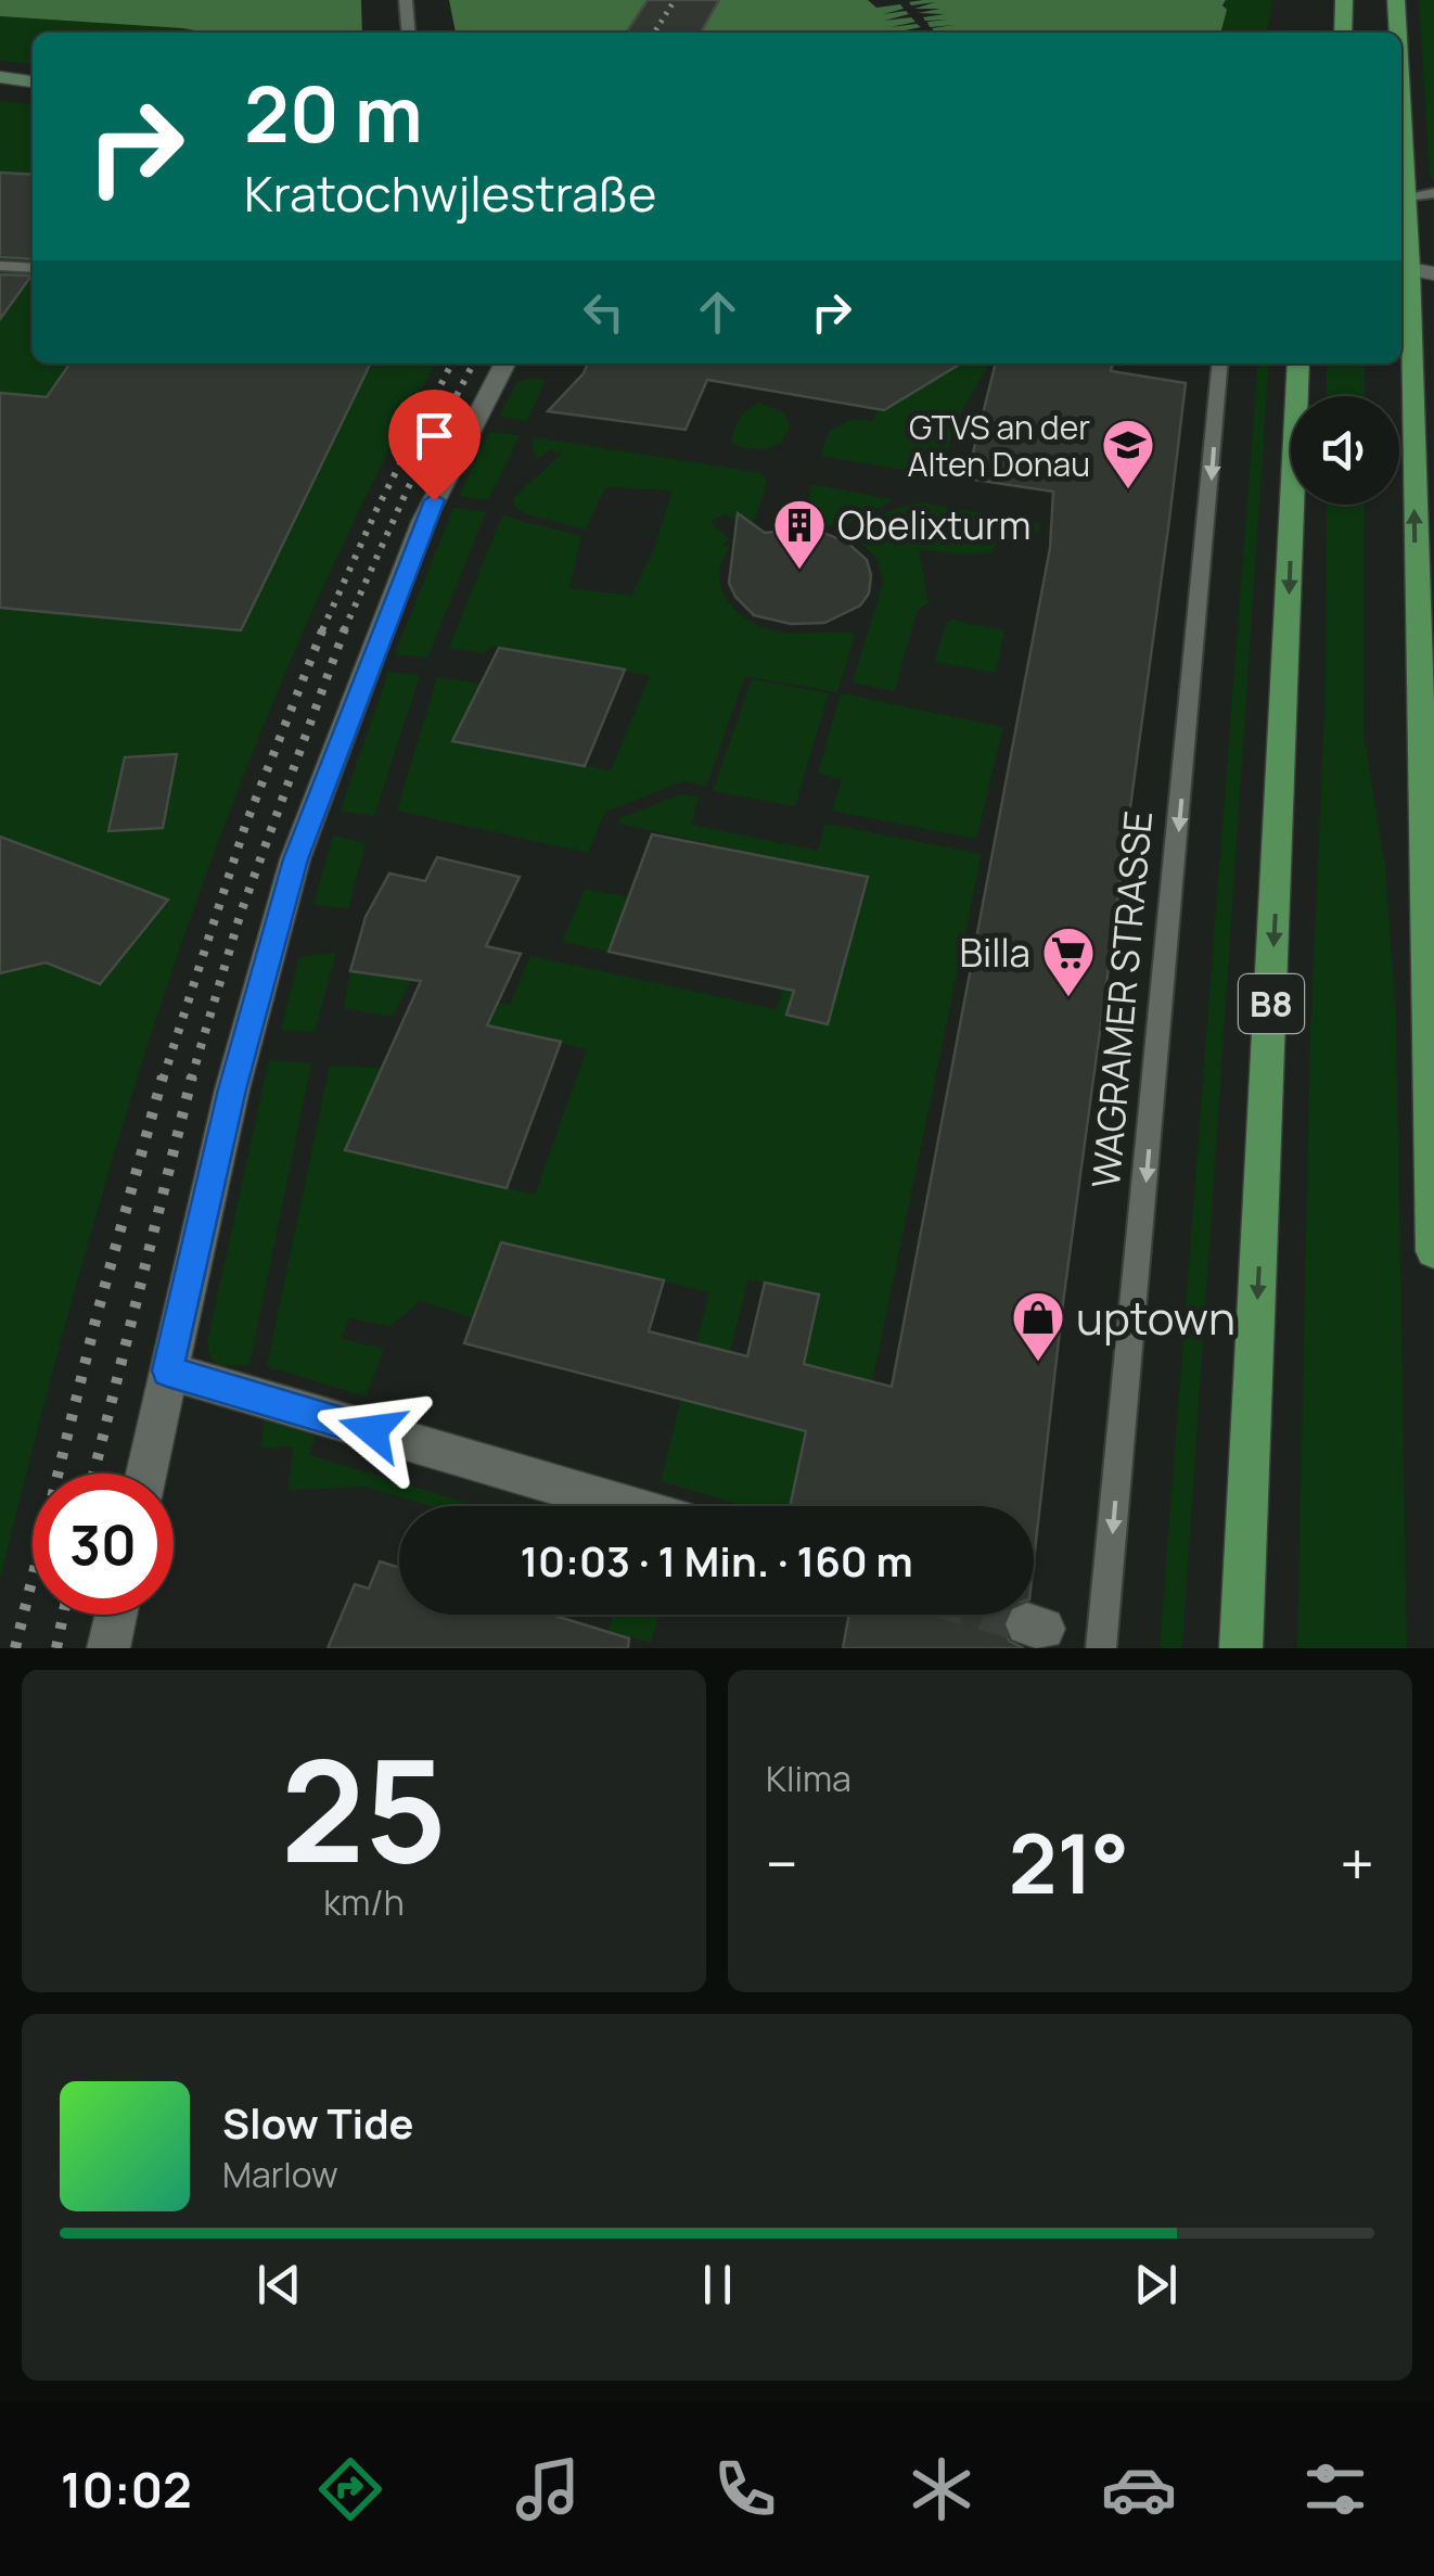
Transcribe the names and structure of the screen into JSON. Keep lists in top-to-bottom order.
{
  "streets": {
    "main road": ["B8"],
    "lane": ["WAGRAMER STRASSE"]
  },
  "one_way": ["WAGRAMER STRASSE"],
  "places": {
    "school or university": ["GTVS an der Alten Donau"],
    "building": ["Obelixturm"],
    "supermarket": ["Billa"],
    "shop": ["uptown"]
  },
  "page": {
    "turn": ["20 m", "Kratochwjlestraße"],
    "limit": "30",
    "trip": "10:03 · 1 Min. · 160 m",
    "tile": [
      ["25", "km/h"],
      "Klima"
    ],
    "heat": ["−", "21°", "+"],
    "song": ["Slow Tide", "Marlow"],
    "tabs": "10:02"
  }
}
